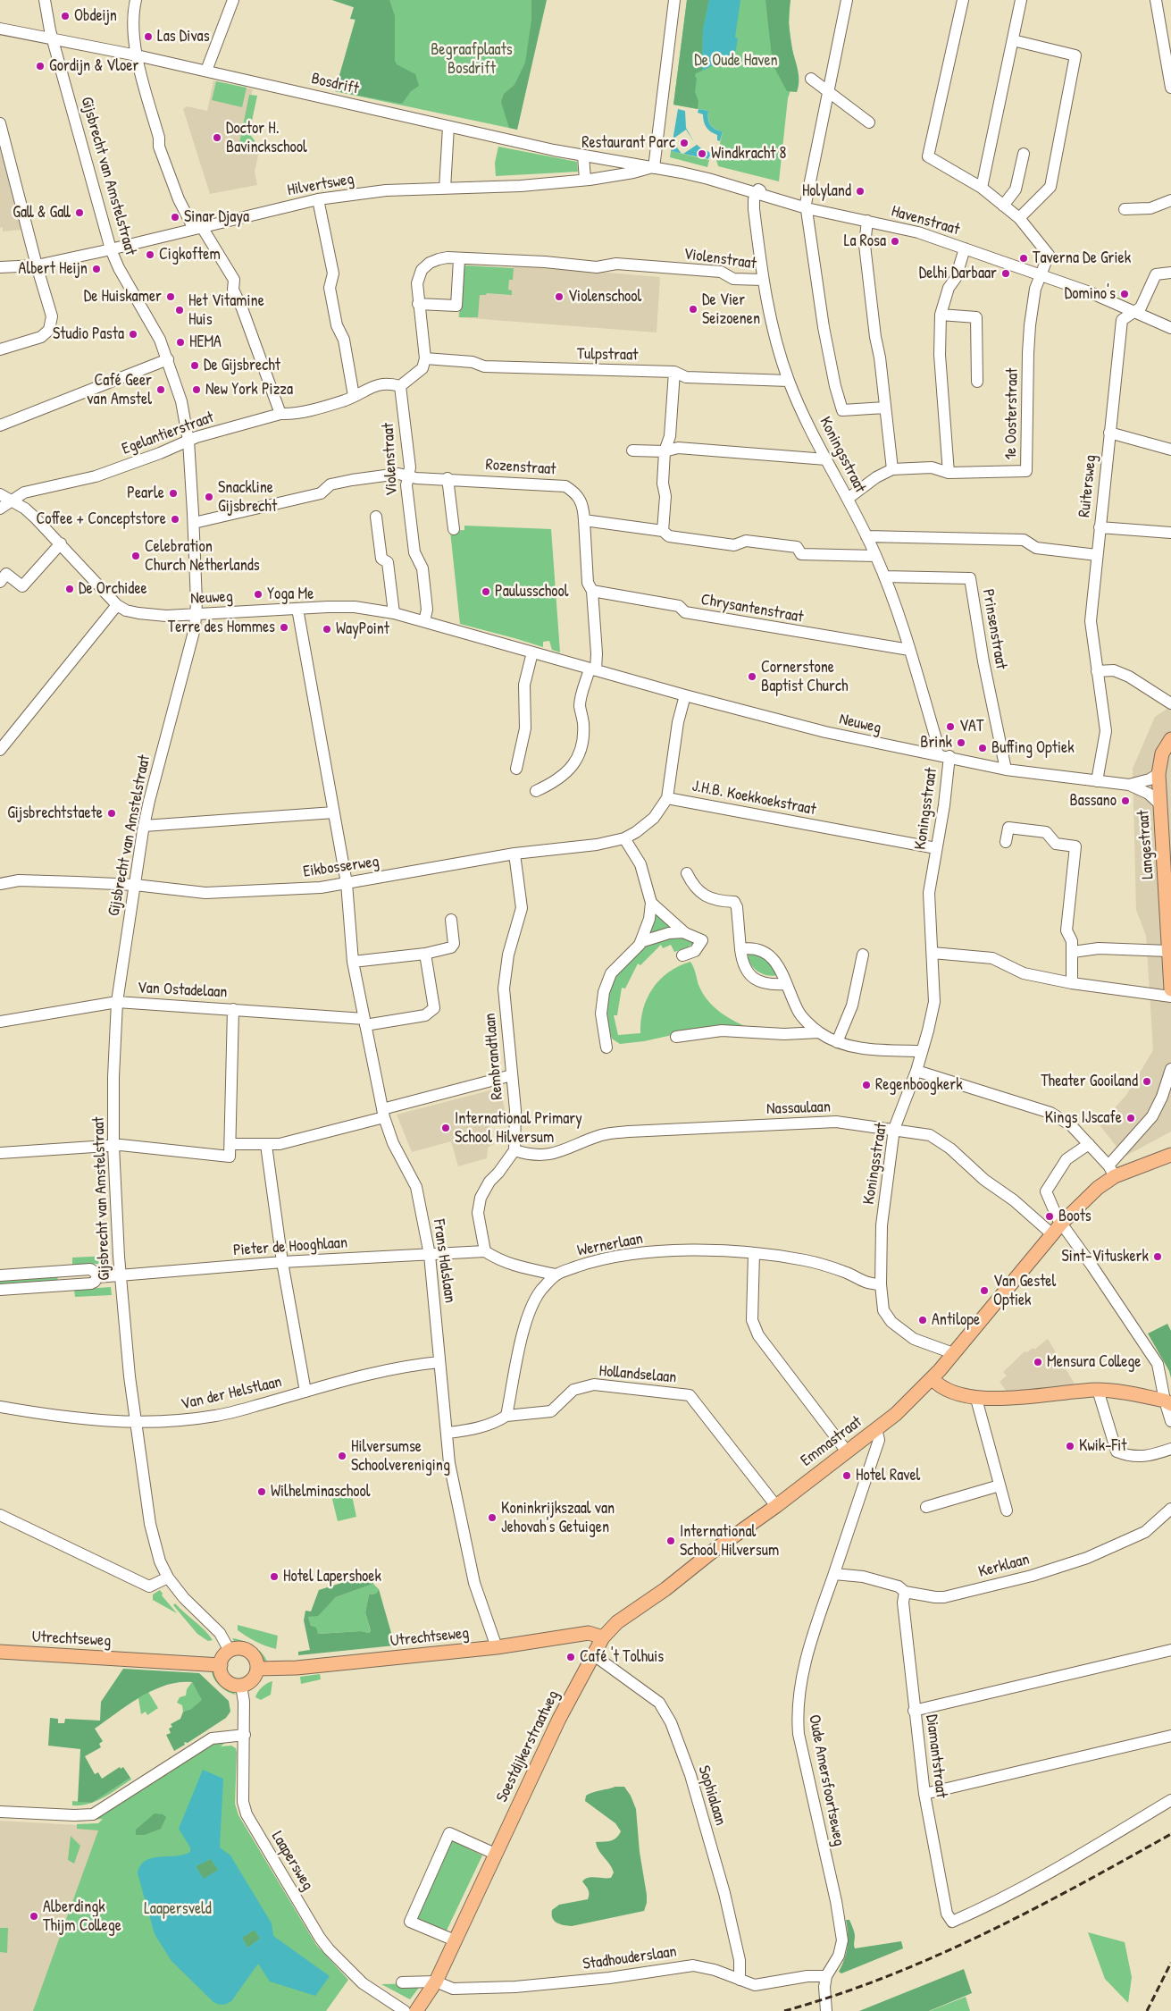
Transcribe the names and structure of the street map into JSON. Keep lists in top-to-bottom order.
{
  "streets": {
    "main road": [
      "Langestraat",
      "Emmastraat",
      "Utrechtseweg",
      "Soestdijkerstraatweg"
    ],
    "street": [
      "Bosdrift",
      "Gijsbrecht van Amstelstraat",
      "Hilvertsweg",
      "Havenstraat",
      "Violenstraat",
      "Tulpstraat",
      "1e Oosterstraat",
      "Egelantierstraat",
      "Koningsstraat",
      "Rozenstraat",
      "Ruitersweg",
      "Neuweg",
      "Chrysantenstraat",
      "Prinsenstraat",
      "J.H.B. Koekkoekstraat",
      "Eikbosserweg",
      "Van Ostadelaan",
      "Rembrandtlaan",
      "Nassaulaan",
      "Wernerlaan",
      "Pieter de Hooghlaan",
      "Frans Halslaan",
      "Hollandselaan",
      "Van der Helstlaan",
      "Kerklaan",
      "Diamantstraat",
      "Oude Amersfoortseweg",
      "Sophialaan",
      "Laapersweg",
      "Stadhouderslaan"
    ]
  },
  "crossings": [
    ["Bosdrift", "Gijsbrecht van Amstelstraat"],
    ["Bosdrift", "Hilvertsweg"],
    ["Bosdrift", "Havenstraat"],
    ["Gijsbrecht van Amstelstraat", "Hilvertsweg"],
    ["Gijsbrecht van Amstelstraat", "Egelantierstraat"],
    ["Gijsbrecht van Amstelstraat", "Rozenstraat"],
    ["Gijsbrecht van Amstelstraat", "Neuweg"],
    ["Gijsbrecht van Amstelstraat", "Eikbosserweg"],
    ["Gijsbrecht van Amstelstraat", "Van Ostadelaan"],
    ["Gijsbrecht van Amstelstraat", "Pieter de Hooghlaan"],
    ["Gijsbrecht van Amstelstraat", "Van der Helstlaan"],
    ["Gijsbrecht van Amstelstraat", "Utrechtseweg"],
    ["Gijsbrecht van Amstelstraat", "Laapersweg"],
    ["Hilvertsweg", "Havenstraat"],
    ["Havenstraat", "1e Oosterstraat"],
    ["Havenstraat", "Koningsstraat"],
    ["Havenstraat", "Ruitersweg"],
    ["Violenstraat", "Tulpstraat"],
    ["Violenstraat", "Egelantierstraat"],
    ["Violenstraat", "Koningsstraat"],
    ["Violenstraat", "Rozenstraat"],
    ["Violenstraat", "Neuweg"],
    ["Tulpstraat", "Koningsstraat"],
    ["1e Oosterstraat", "Koningsstraat"],
    ["Koningsstraat", "Neuweg"],
    ["Koningsstraat", "Chrysantenstraat"],
    ["Koningsstraat", "Prinsenstraat"],
    ["Koningsstraat", "J.H.B. Koekkoekstraat"],
    ["Koningsstraat", "Nassaulaan"],
    ["Koningsstraat", "Wernerlaan"],
    ["Koningsstraat", "Emmastraat"],
    ["Rozenstraat", "Neuweg"],
    ["Rozenstraat", "Chrysantenstraat"],
    ["Ruitersweg", "Neuweg"],
    ["Neuweg", "Prinsenstraat"],
    ["Neuweg", "J.H.B. Koekkoekstraat"],
    ["Neuweg", "Langestraat"],
    ["Neuweg", "Frans Halslaan"],
    ["J.H.B. Koekkoekstraat", "Eikbosserweg"],
    ["Eikbosserweg", "Rembrandtlaan"],
    ["Eikbosserweg", "Frans Halslaan"],
    ["Van Ostadelaan", "Frans Halslaan"],
    ["Rembrandtlaan", "Nassaulaan"],
    ["Nassaulaan", "Emmastraat"],
    ["Wernerlaan", "Hollandselaan"],
    ["Pieter de Hooghlaan", "Frans Halslaan"],
    ["Frans Halslaan", "Van der Helstlaan"],
    ["Frans Halslaan", "Utrechtseweg"],
    ["Hollandselaan", "Emmastraat"],
    ["Emmastraat", "Utrechtseweg"],
    ["Emmastraat", "Soestdijkerstraatweg"],
    ["Emmastraat", "Oude Amersfoortseweg"],
    ["Emmastraat", "Sophialaan"],
    ["Kerklaan", "Diamantstraat"],
    ["Kerklaan", "Oude Amersfoortseweg"],
    ["Utrechtseweg", "Laapersweg"],
    ["Soestdijkerstraatweg", "Sophialaan"],
    ["Soestdijkerstraatweg", "Stadhouderslaan"],
    ["Oude Amersfoortseweg", "Stadhouderslaan"],
    ["Sophialaan", "Stadhouderslaan"]
  ],
  "parks": ["Begraafplaats Bosdrift", "De Oude Haven", "Laapersveld"],
  "places": [
    "Obdeijn",
    "Las Divas",
    "Gordijn & Vloer",
    "Doctor H. Bavinckschool",
    "Restaurant Parc",
    "Windkracht 8",
    "Holyland",
    "Gall & Gall",
    "Sinar Djaya",
    "La Rosa",
    "Cigkoftem",
    "Taverna De Griek",
    "Albert Heijn",
    "Delhi Darbaar",
    "Domino's",
    "De Huiskamer",
    "Violenschool",
    "De Vier Seizoenen",
    "Het Vitamine Huis",
    "Studio Pasta",
    "HEMA",
    "De Gijsbrecht",
    "Café Geer van Amstel",
    "New York Pizza",
    "Pearle",
    "Snackline Gijsbrecht",
    "Coffee + Conceptstore",
    "Celebration Church Netherlands",
    "De Orchidee",
    "Paulusschool",
    "Yoga Me",
    "Terre des Hommes",
    "WayPoint",
    "Cornerstone Baptist Church",
    "VAT",
    "Brink",
    "Buffing Optiek",
    "Bassano",
    "Gijsbrechtstaete",
    "Theater Gooiland",
    "Regenboogkerk",
    "Kings IJscafe",
    "International Primary School Hilversum",
    "Boots",
    "Sint-Vituskerk",
    "Van Gestel Optiek",
    "Antilope",
    "Mensura College",
    "Kwik-Fit",
    "Hilversumse Schoolvereniging",
    "Hotel Ravel",
    "Wilhelminaschool",
    "Koninkrijkszaal van Jehovah's Getuigen",
    "International School Hilversum",
    "Hotel Lapershoek",
    "Café 't Tolhuis",
    "Alberdingk Thijm College"
  ]
}
